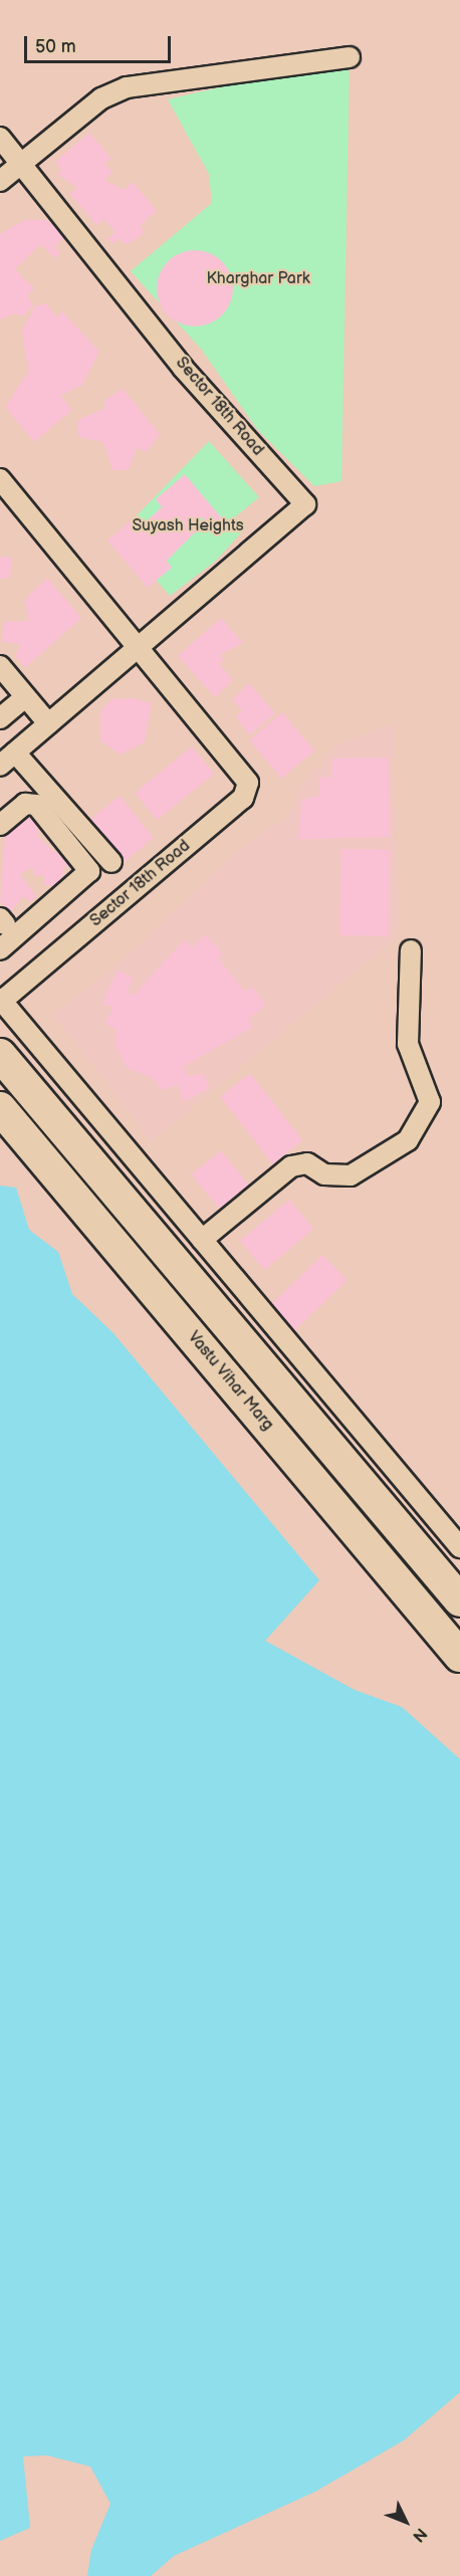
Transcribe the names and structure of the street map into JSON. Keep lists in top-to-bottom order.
{
  "streets": {
    "main road": ["Vastu Vihar Marg"],
    "street": ["Sector 18th Road"]
  },
  "parks": ["Kharghar Park", "Suyash Heights"],
  "scale_bar": "50 m",
  "north": "bottom right"
}
